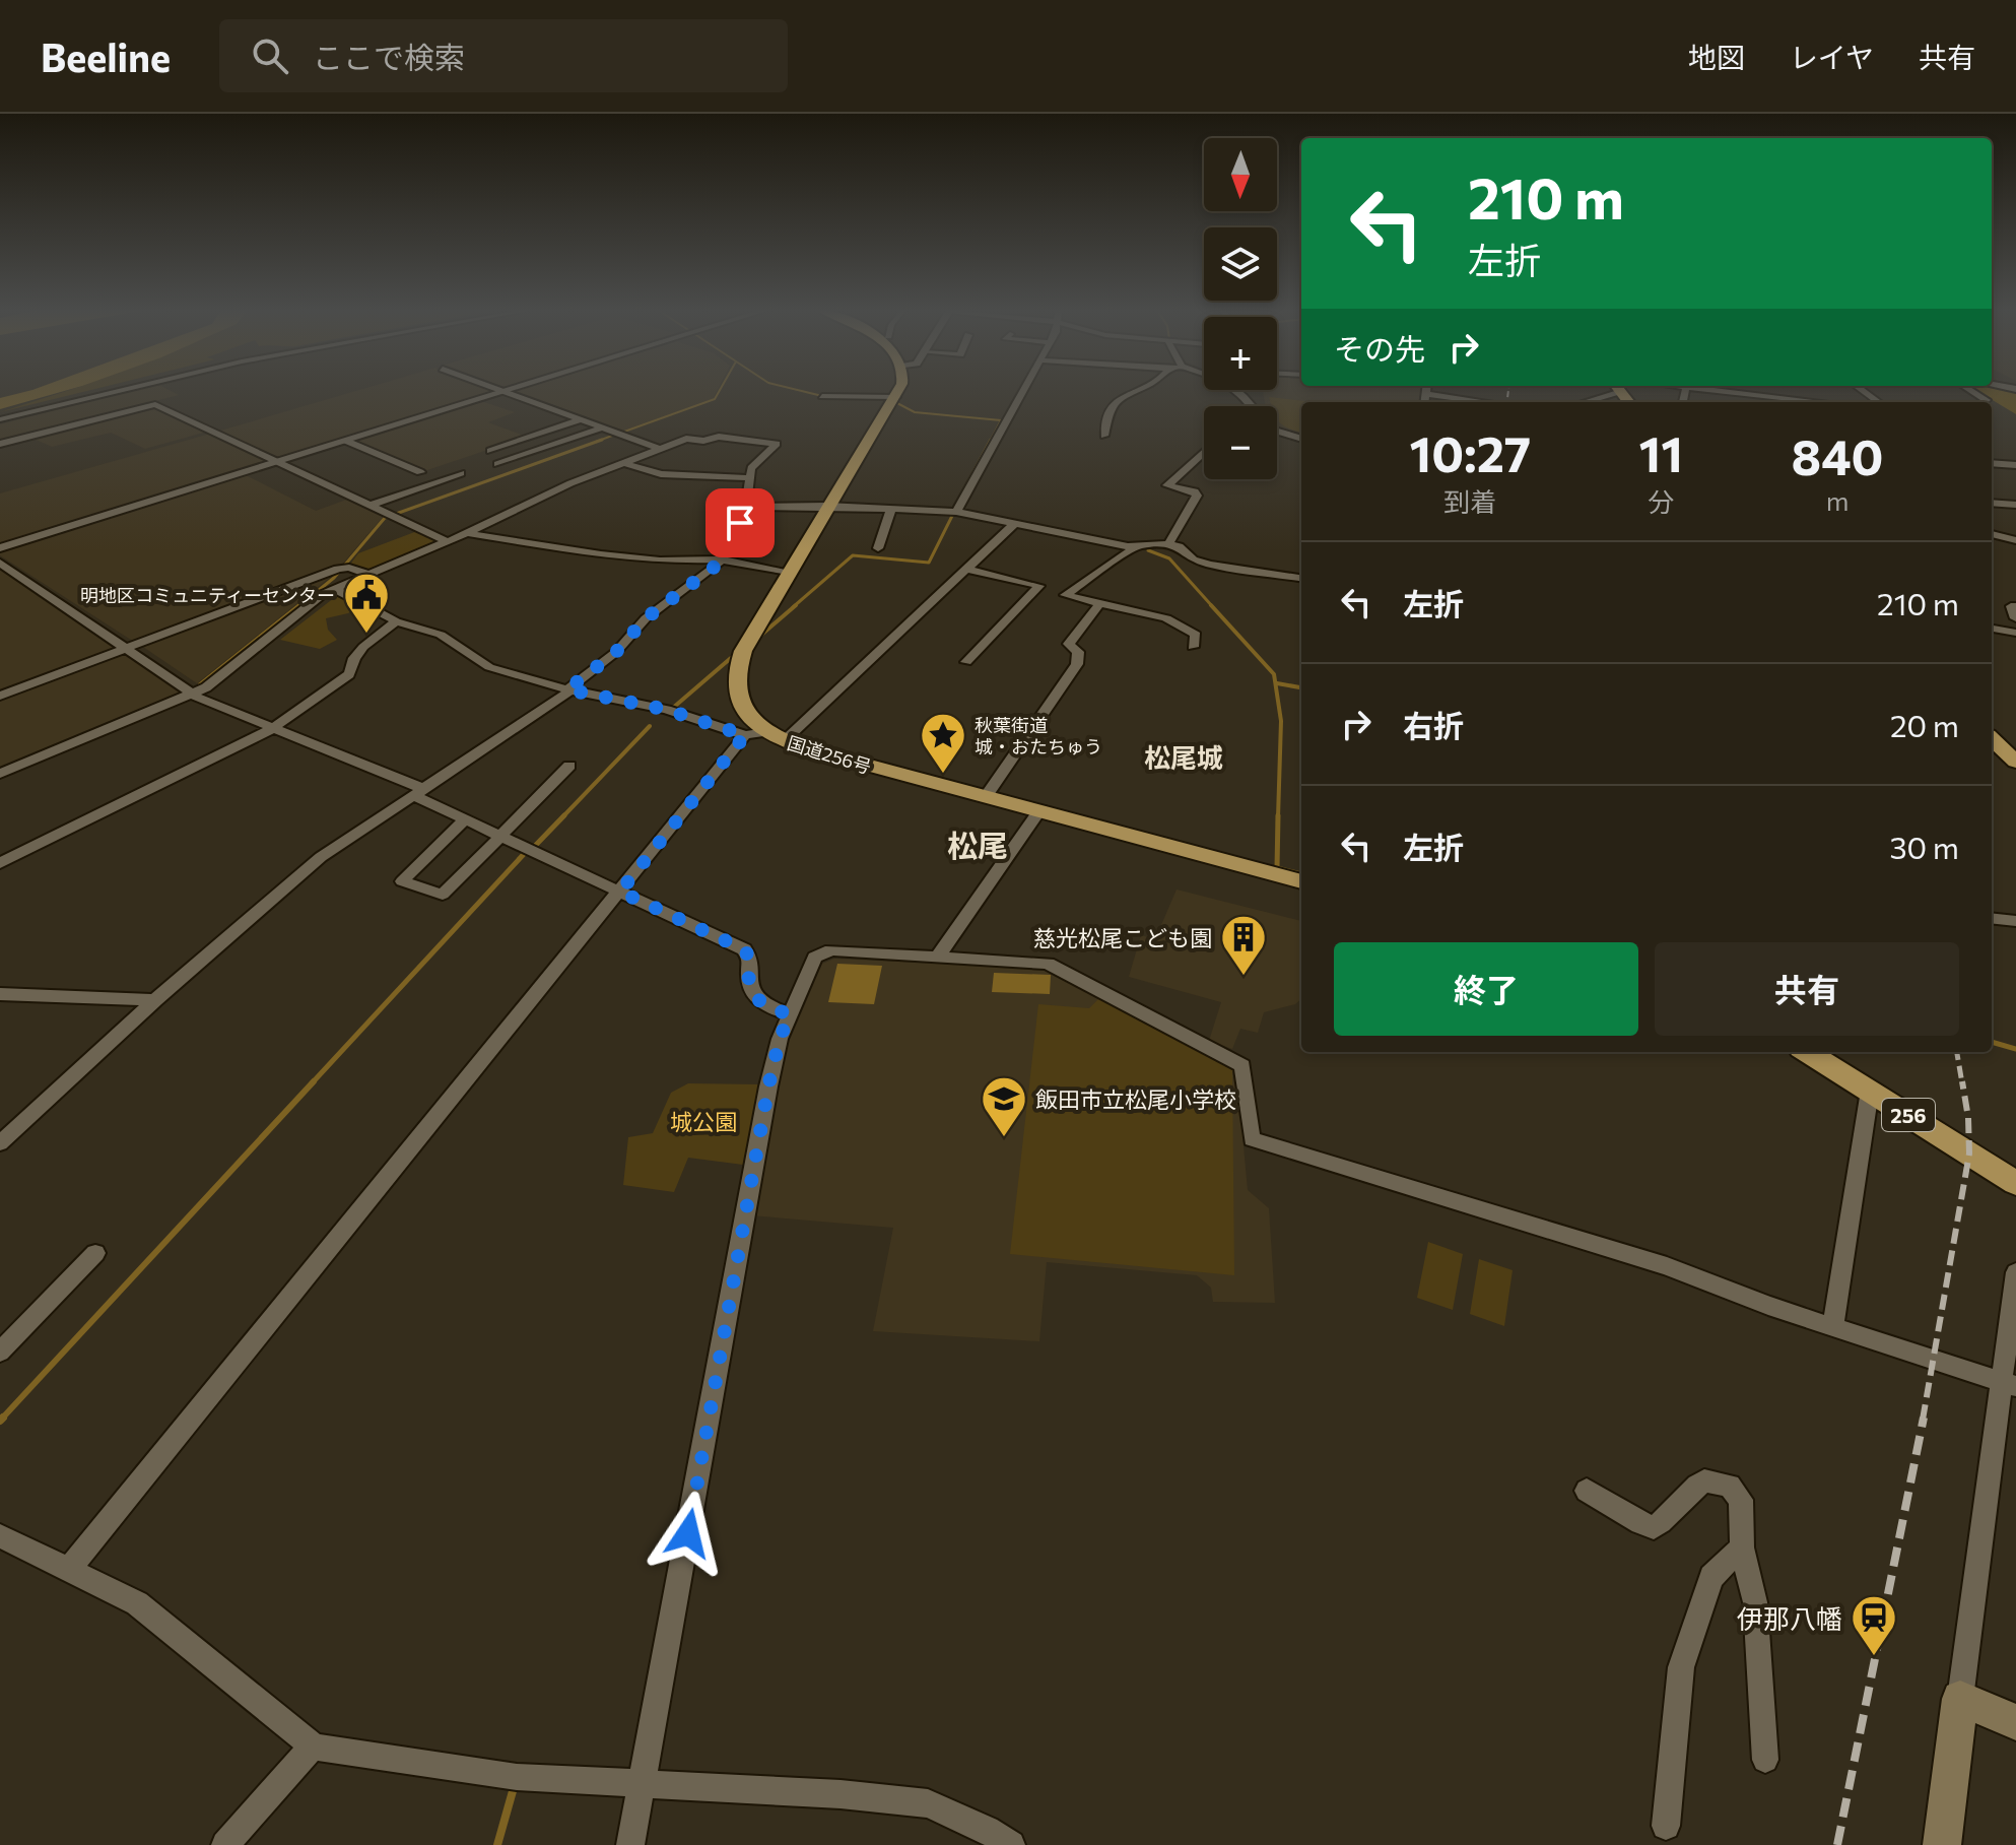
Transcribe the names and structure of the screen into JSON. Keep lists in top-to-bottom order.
{
  "streets": {
    "highway": ["国道256号", "256"]
  },
  "districts": ["松尾城", "松尾"],
  "parks": ["城公園"],
  "places": {
    "public building": ["明地区コミュニティーセンター"],
    "place": ["秋葉街道 城・おたちゅう"],
    "building": ["慈光松尾こども園"],
    "school or university": ["飯田市立松尾小学校"],
    "station": ["伊那八幡"]
  },
  "north": "bottom",
  "page": {
    "header": "Beeline",
    "search": "ここで検索",
    "nav": ["地図", "レイヤ", "共有"],
    "map_buttons": ["+", "−"],
    "turn": ["210 m", "左折"],
    "then": "その先",
    "eta": [
      "10:27",
      "到着",
      "11",
      "分",
      "840",
      "m"
    ],
    "list": [
      {
        "name": "左折",
        "value": "210 m"
      },
      {
        "name": "右折",
        "value": "20 m"
      },
      {
        "name": "左折",
        "value": "30 m"
      }
    ],
    "buttons": ["終了", "共有"]
  }
}
